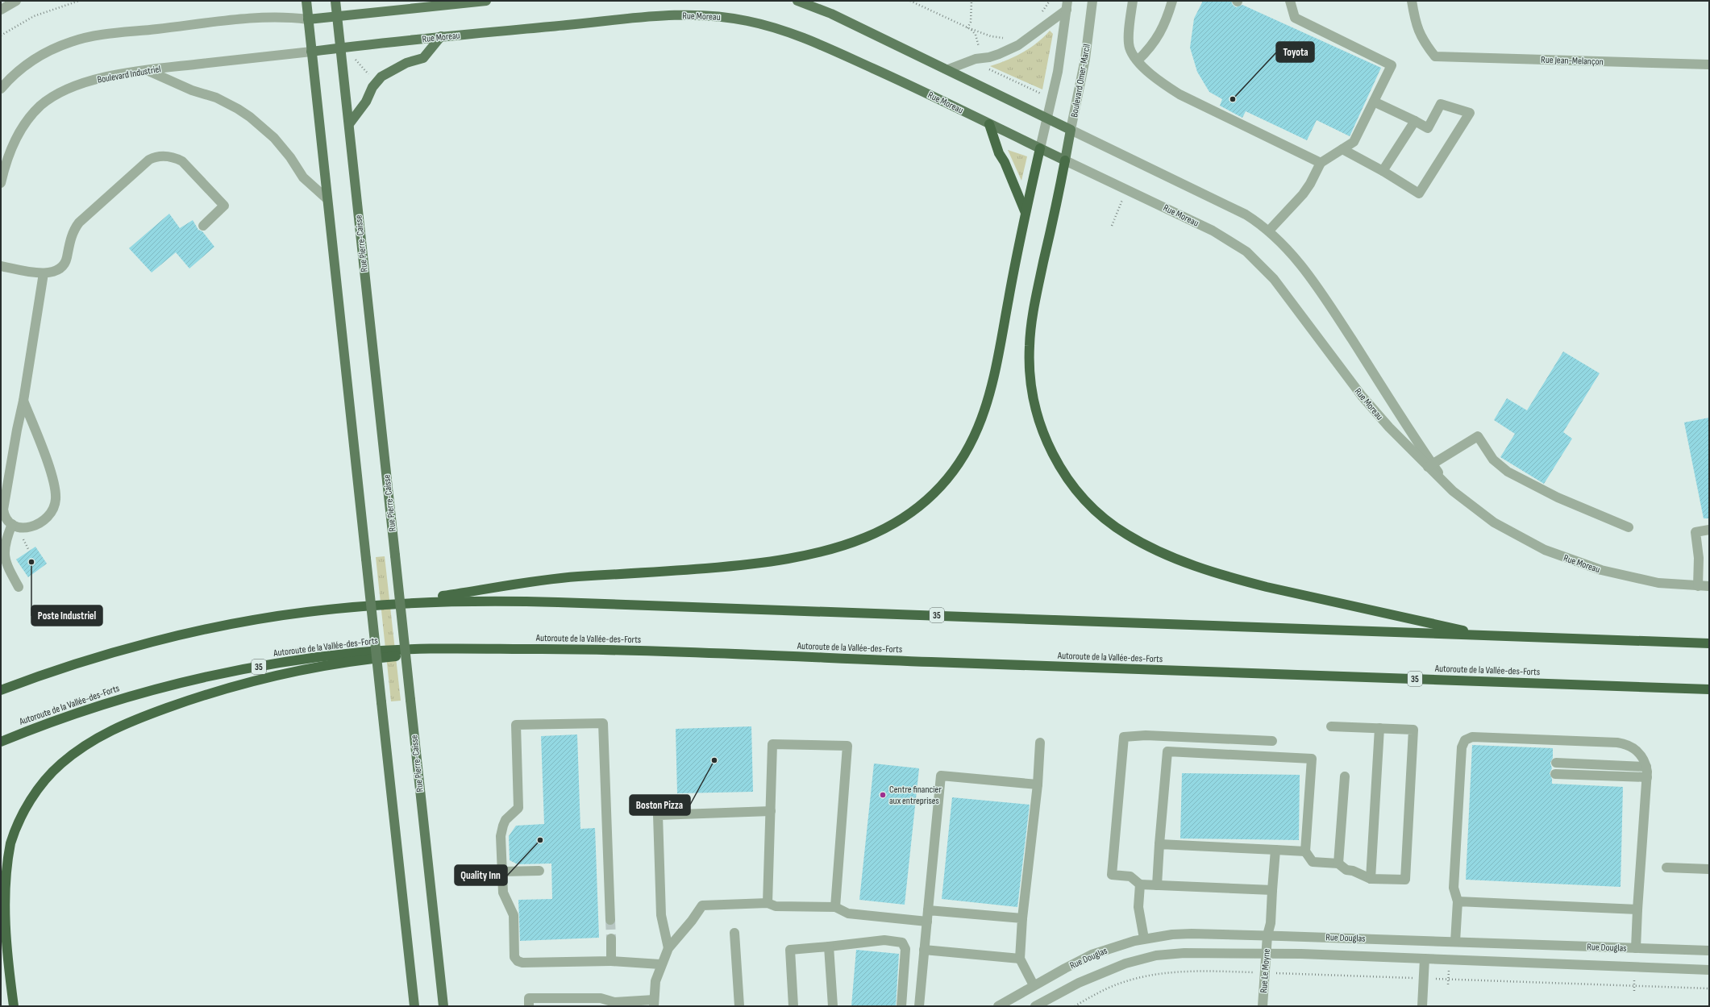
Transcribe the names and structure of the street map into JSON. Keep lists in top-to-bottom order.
{
  "streets": {
    "highway": ["35", "Autoroute de la Vallée-des-Forts"],
    "main road": ["Rue Moreau", "Boulevard Omer-Marcil", "Rue Pierre-Caisse"],
    "street": [
      "Rue Jean-Melançon",
      "Boulevard Industriel",
      "Rue Douglas",
      "Rue Le Moyne"
    ]
  },
  "crossings": [
    ["Rue Moreau", "Boulevard Industriel"],
    ["Rue Moreau", "Boulevard Omer-Marcil"],
    ["Rue Moreau", "Rue Pierre-Caisse"],
    ["Rue Douglas", "Rue Le Moyne"]
  ],
  "places": [
    "Toyota",
    "Poste Industriel",
    "Boston Pizza",
    "Centre financier aux entreprises",
    "Quality Inn"
  ]
}
